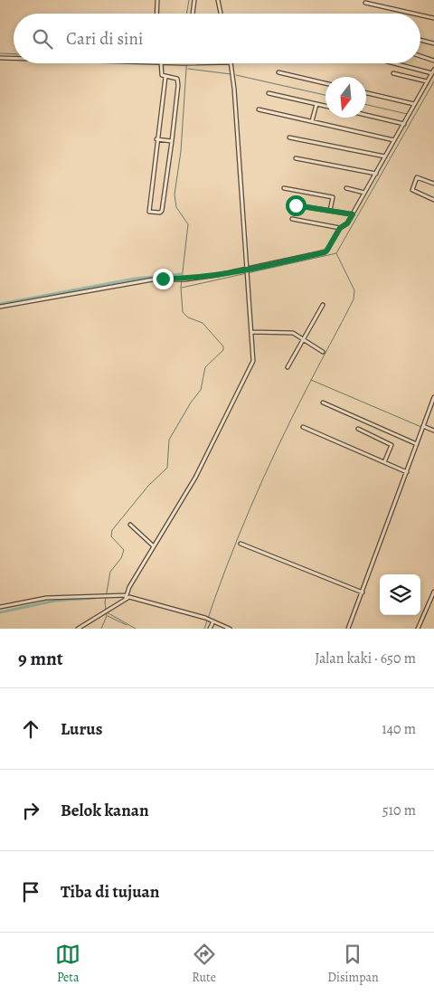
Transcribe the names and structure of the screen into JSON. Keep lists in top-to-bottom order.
{
  "north": "bottom",
  "page": {
    "search": "Cari di sini",
    "heading": ["9 mnt", "Jalan kaki · 650 m"],
    "list": [
      ["Lurus", "140 m"],
      ["Belok kanan", "510 m"],
      "Tiba di tujuan"
    ],
    "nav": ["Peta", "Rute", "Disimpan"]
  }
}
